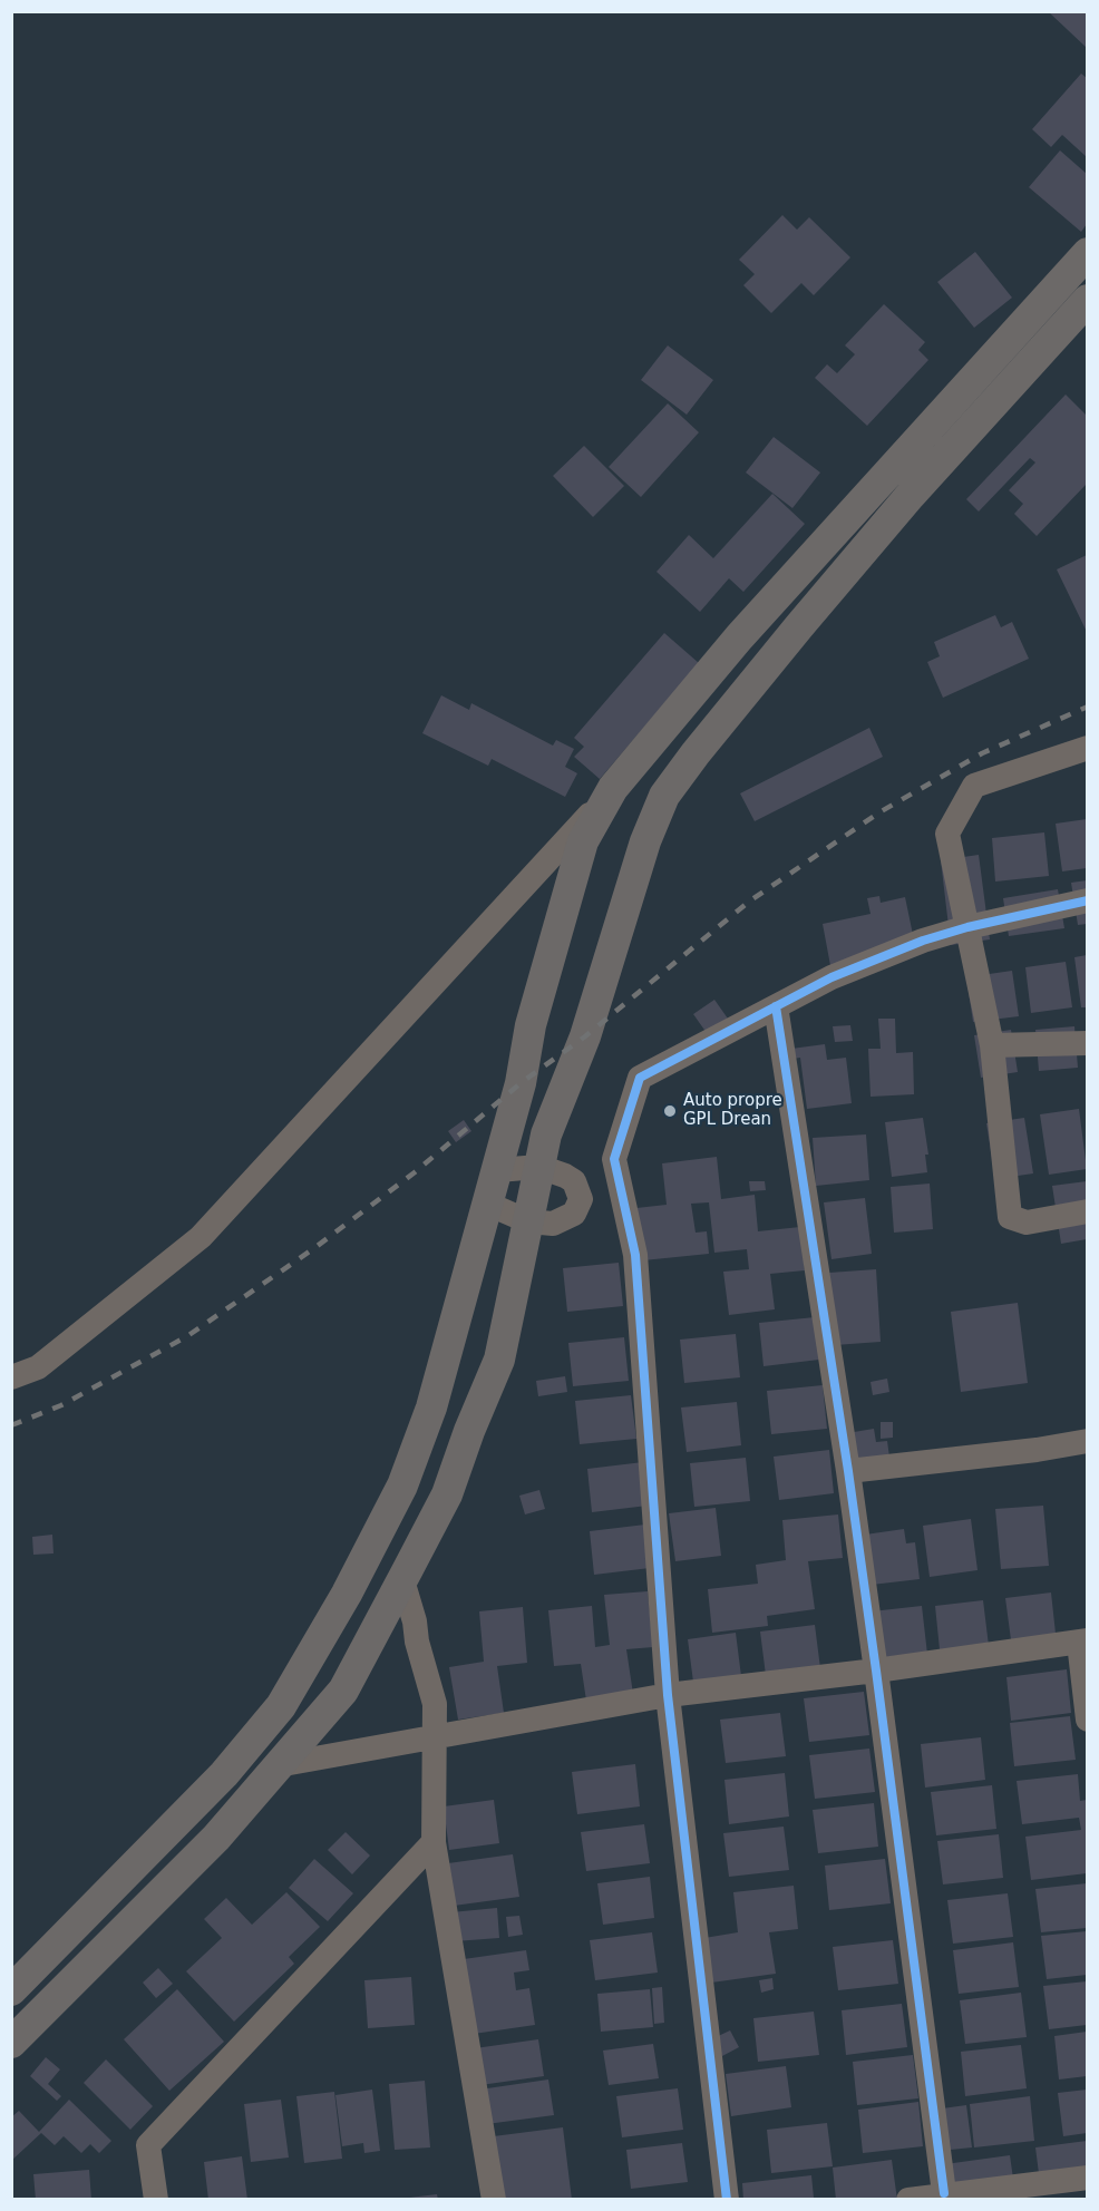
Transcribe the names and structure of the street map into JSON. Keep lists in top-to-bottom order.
{
  "places": ["Auto propre GPL Drean"]
}
